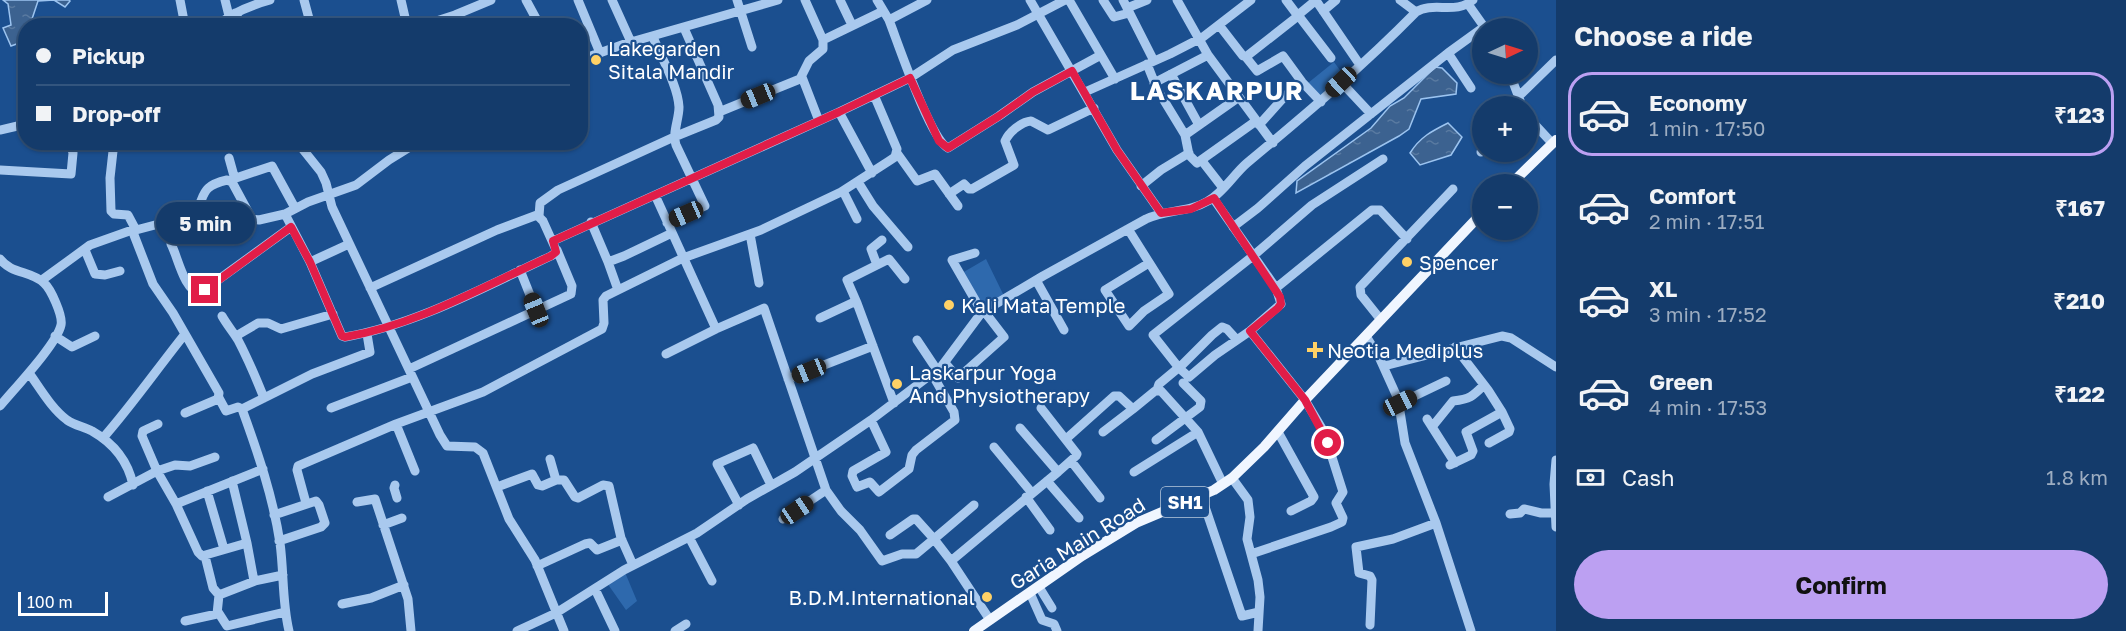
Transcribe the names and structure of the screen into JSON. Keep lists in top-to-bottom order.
{
  "streets": {
    "main road": ["SH1", "Garia Main Road"]
  },
  "districts": ["LASKARPUR"],
  "places": {
    "other": [
      "Lakegarden Sitala Mandir",
      "Spencer",
      "Kali Mata Temple",
      "Laskarpur Yoga And Physiotherapy",
      "B.D.M.International"
    ],
    "health": ["Neotia Mediplus"]
  },
  "scale_bar": "100 m",
  "north": "right",
  "page": {
    "heading": "Choose a ride",
    "map_buttons": ["+", "−"],
    "banner": ["Pickup", "Drop-off"],
    "list": [
      {
        "name": "Economy",
        "note": "1 min · 17:50",
        "value": "₹123"
      },
      {
        "name": "Comfort",
        "note": "2 min · 17:51",
        "value": "₹167"
      },
      {
        "name": "XL",
        "note": "3 min · 17:52",
        "value": "₹210"
      },
      {
        "name": "Green",
        "note": "4 min · 17:53",
        "value": "₹122"
      }
    ],
    "bubble": "5 min",
    "pay": ["Cash", "1.8 km"],
    "buttons": "Confirm",
    "scale": "100 m"
  }
}
